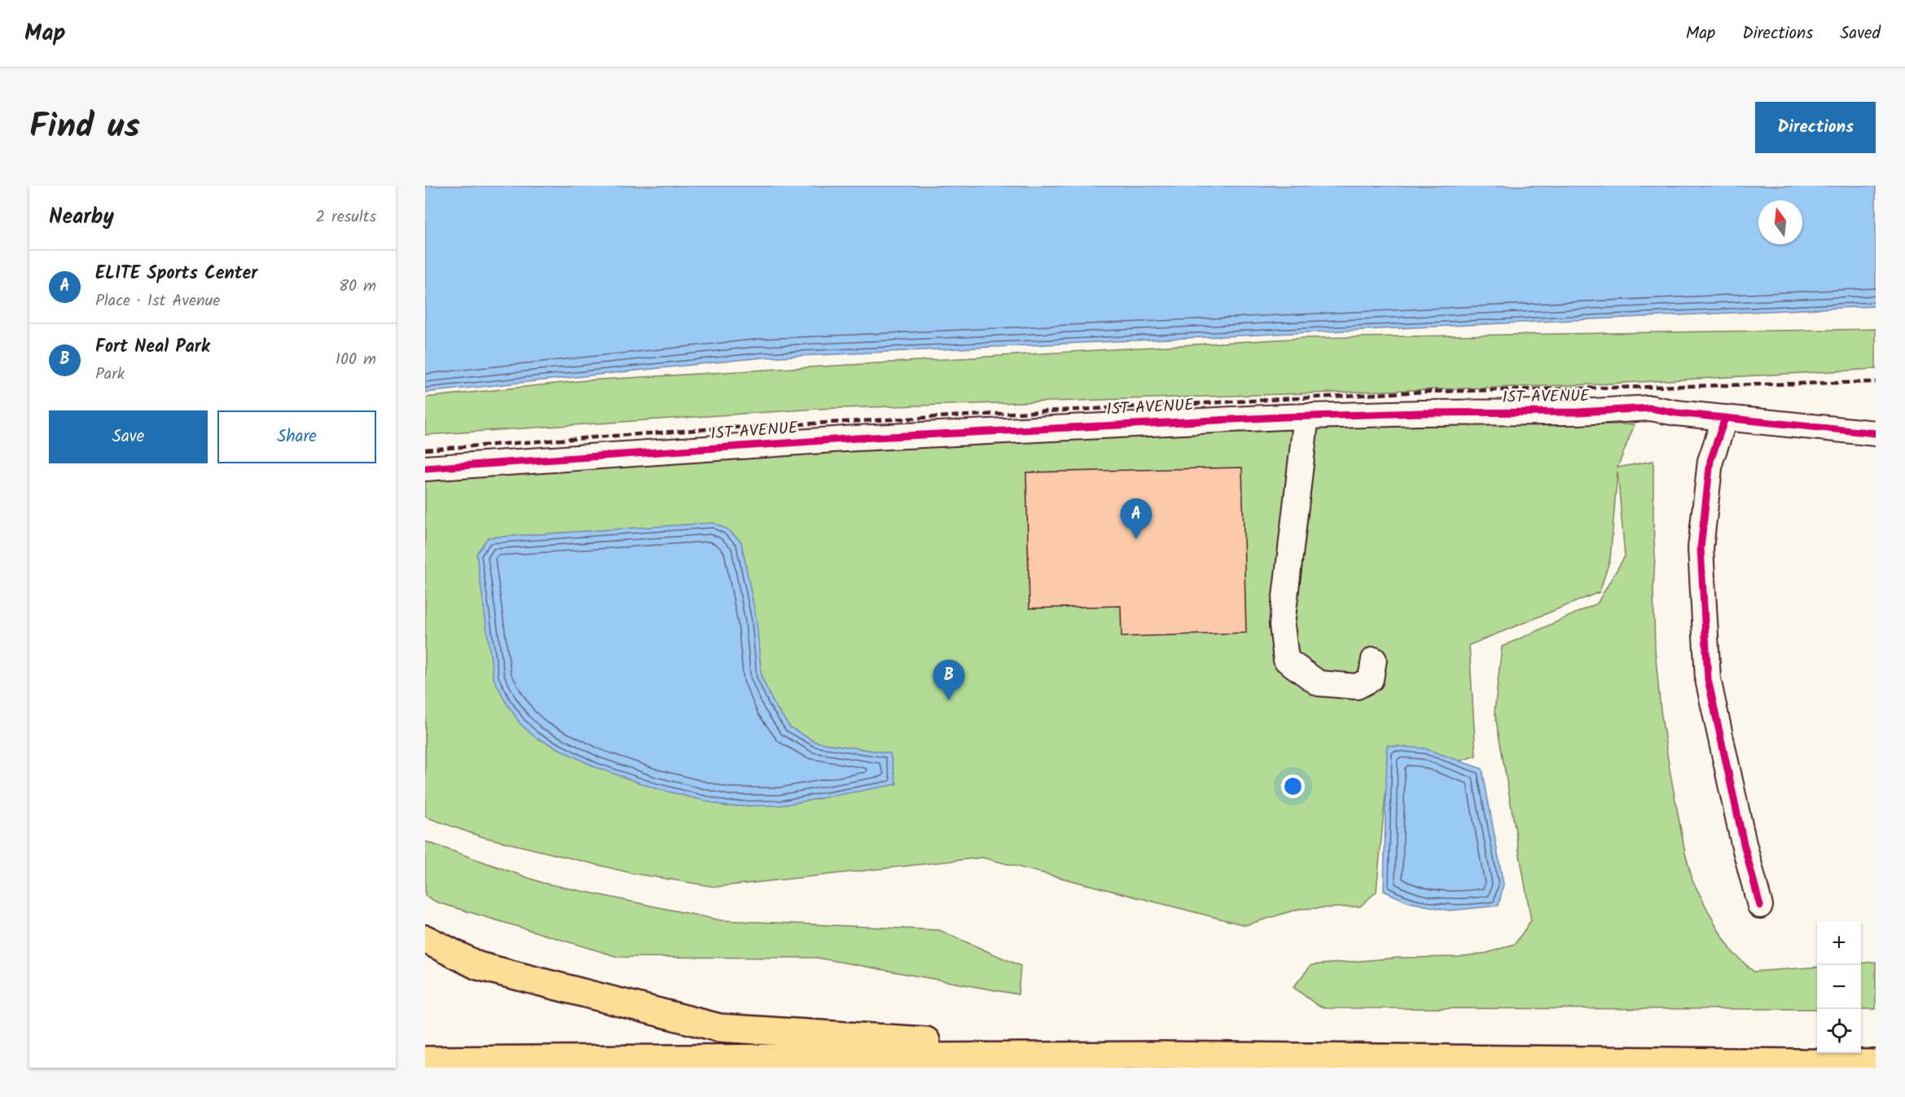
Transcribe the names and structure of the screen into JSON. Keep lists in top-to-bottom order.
{
  "streets": {
    "street": ["1ST AVENUE"]
  },
  "north": "top",
  "page": {
    "header": "Map",
    "nav": ["Map", "Directions", "Saved"],
    "title": "Find us",
    "buttons": [
      "Directions",
      ["Save", "Share"]
    ],
    "heading": ["Nearby", "2 results"],
    "list": [
      {
        "mark": "A",
        "name": "ELITE Sports Center",
        "note": "Place · 1st Avenue",
        "value": "80 m"
      },
      {
        "mark": "B",
        "name": "Fort Neal Park",
        "note": "Park",
        "value": "100 m"
      }
    ],
    "pins": ["A", "B"],
    "map_buttons": ["+", "−"]
  }
}
